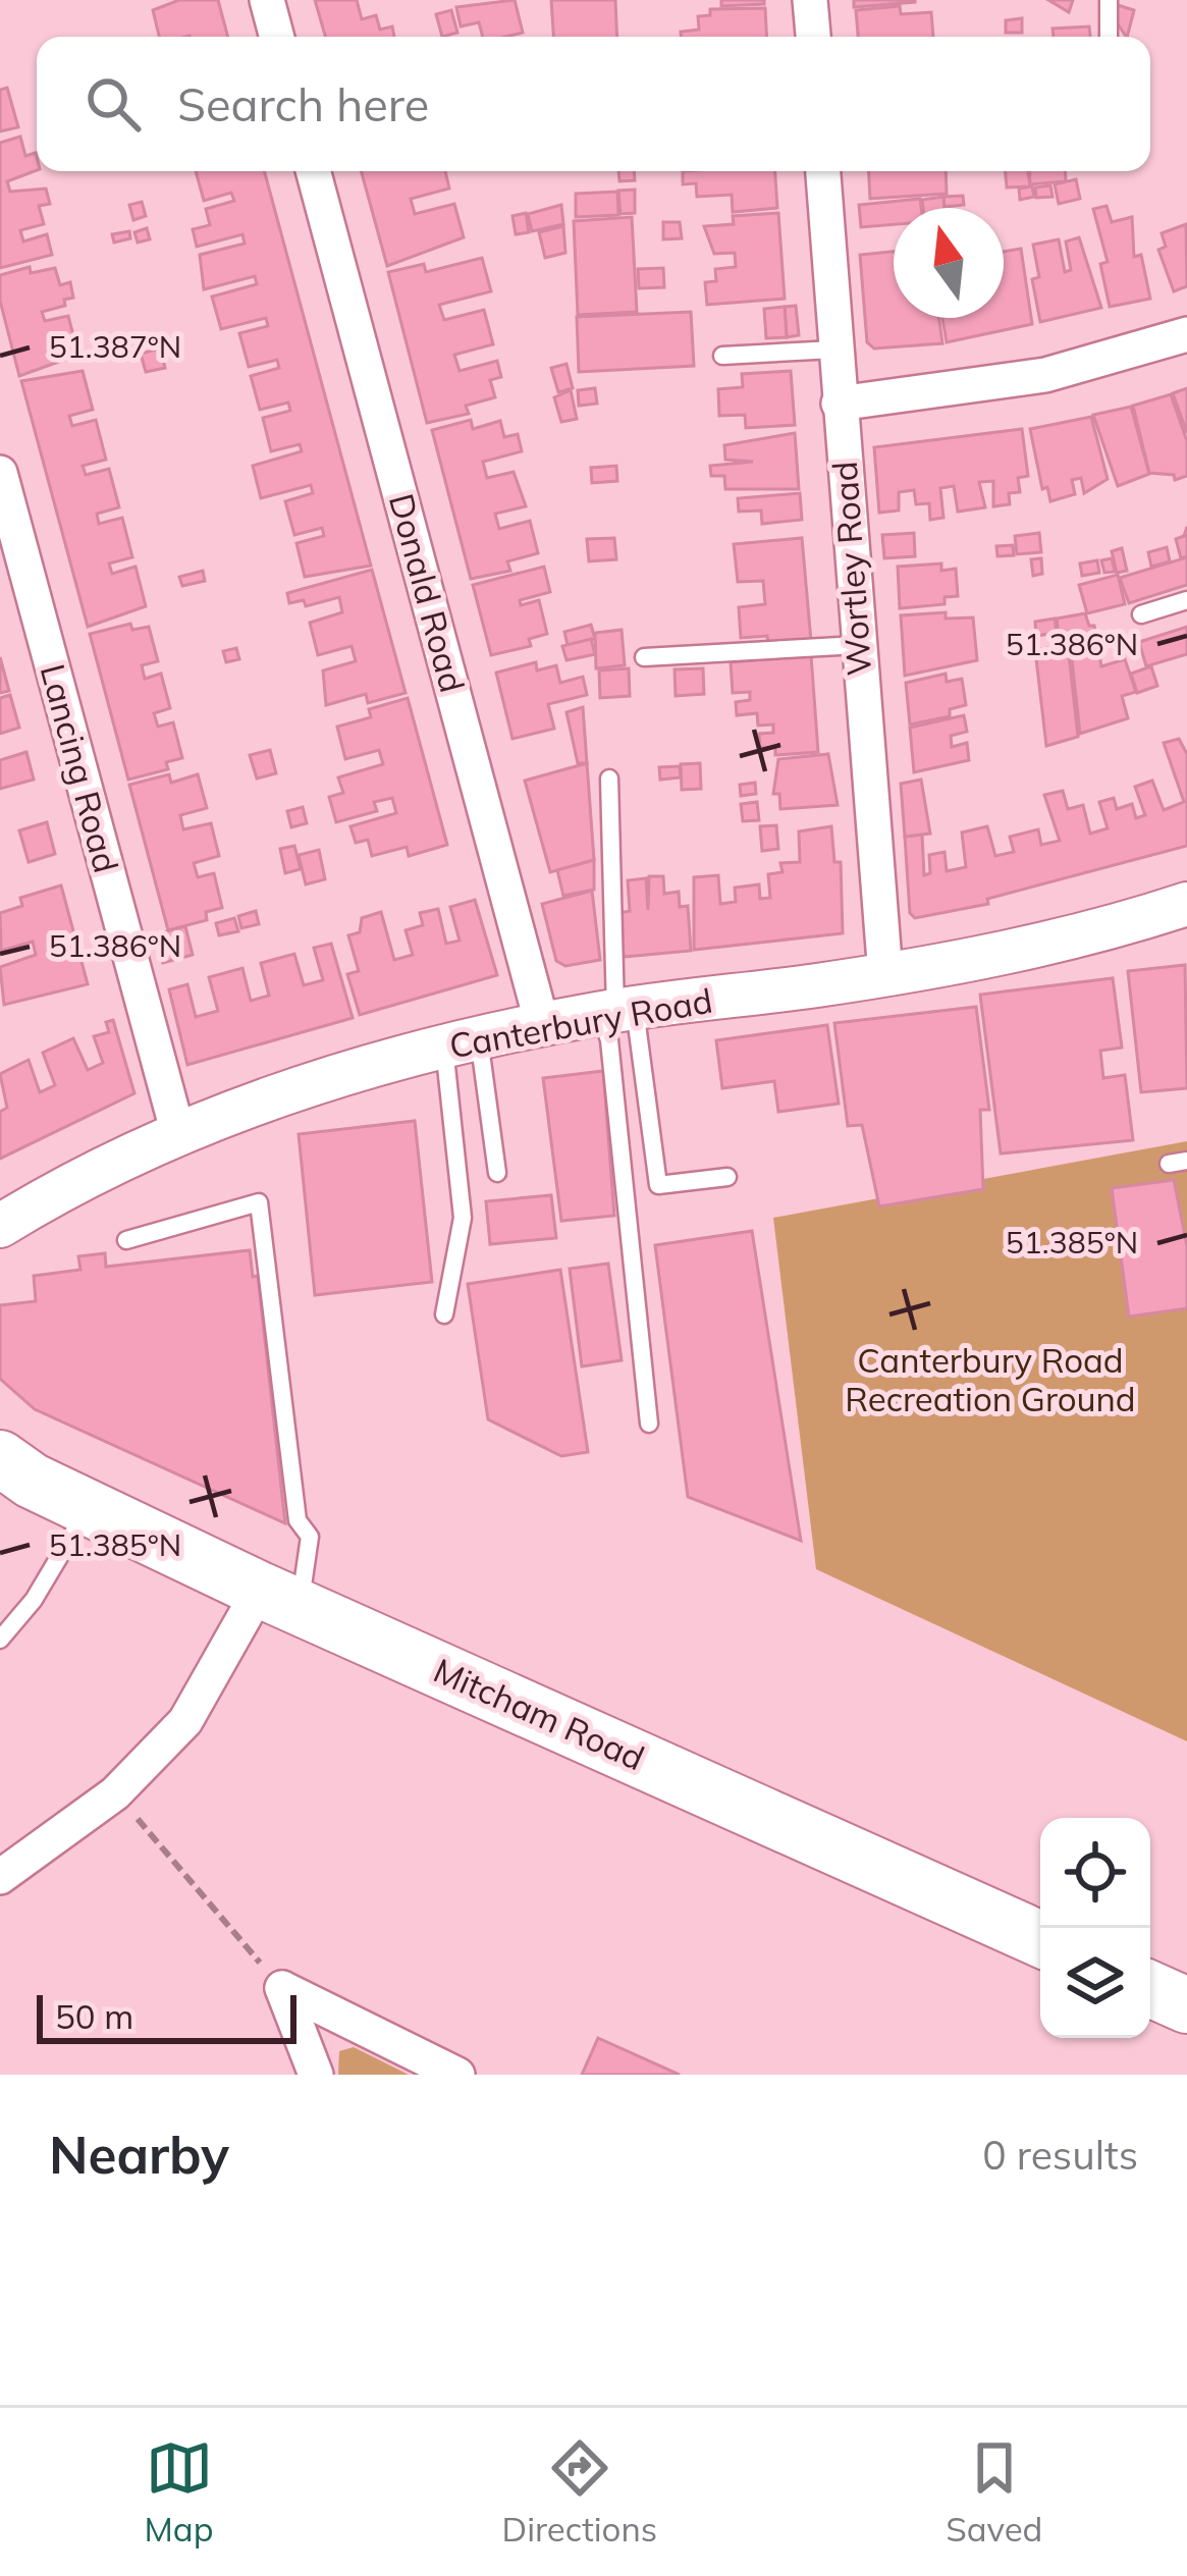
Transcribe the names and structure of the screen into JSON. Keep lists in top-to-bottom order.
{
  "streets": {
    "main road": ["Mitcham Road"],
    "street": [
      "Wortley Road",
      "Donald Road",
      "Lancing Road",
      "Canterbury Road"
    ]
  },
  "crossings": [
    ["Wortley Road", "Canterbury Road"],
    ["Donald Road", "Canterbury Road"],
    ["Lancing Road", "Canterbury Road"]
  ],
  "parks": ["Canterbury Road Recreation Ground"],
  "scale_bar": "50 m",
  "north": "top",
  "page": {
    "search": "Search here",
    "scale": "50 m",
    "heading": ["Nearby", "0 results"],
    "nav": ["Map", "Directions", "Saved"]
  },
  "coordinates": ["51.387°N", "51.386°N", "51.385°N"]
}
